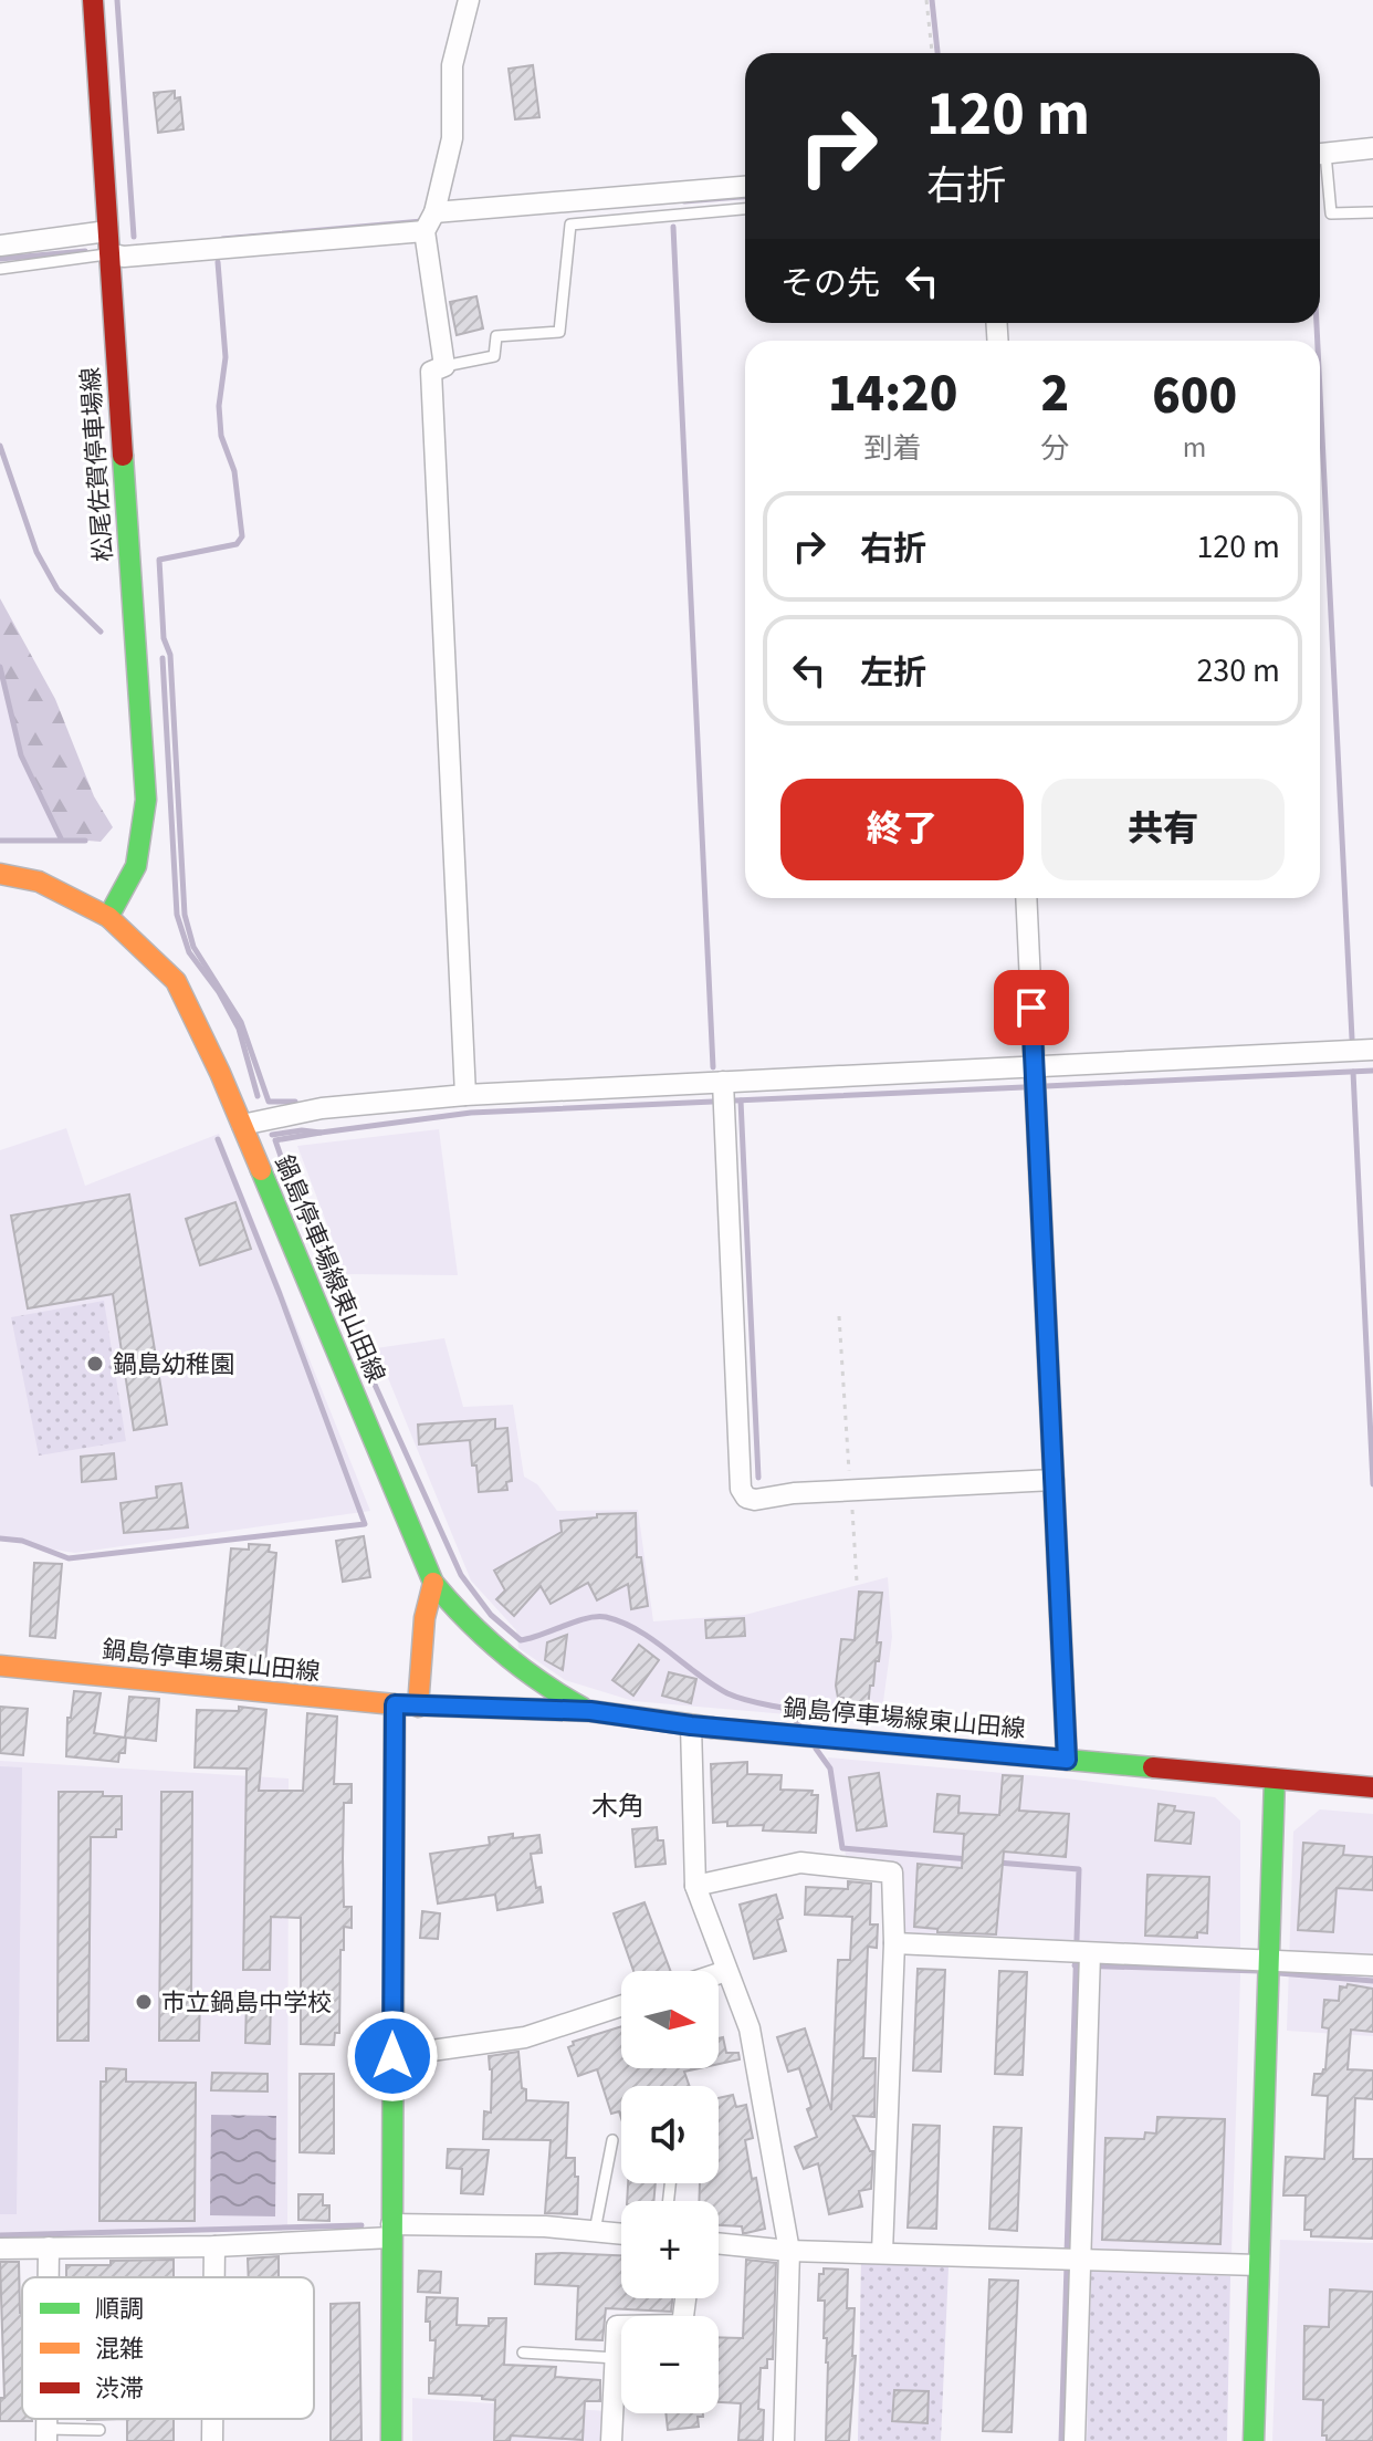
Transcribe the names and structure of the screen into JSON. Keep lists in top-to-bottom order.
{
  "streets": {
    "main road": ["松尾佐賀停車場線", "鍋島停車場線東山田線", "鍋島停車場東山田線"]
  },
  "crossings": [
    ["松尾佐賀停車場線", "鍋島停車場線東山田線"],
    ["鍋島停車場線東山田線", "鍋島停車場東山田線"]
  ],
  "districts": ["木角"],
  "places": ["鍋島幼稚園", "市立鍋島中学校"],
  "legend": ["順調", "混雑", "渋滞"],
  "north": "right",
  "page": {
    "turn": ["120 m", "右折"],
    "then": "その先",
    "eta": [
      "14:20",
      "到着",
      "2",
      "分",
      "600",
      "m"
    ],
    "list": [
      {
        "name": "右折",
        "value": "120 m"
      },
      {
        "name": "左折",
        "value": "230 m"
      }
    ],
    "buttons": ["終了", "共有"],
    "map_buttons": ["+", "−"]
  }
}
